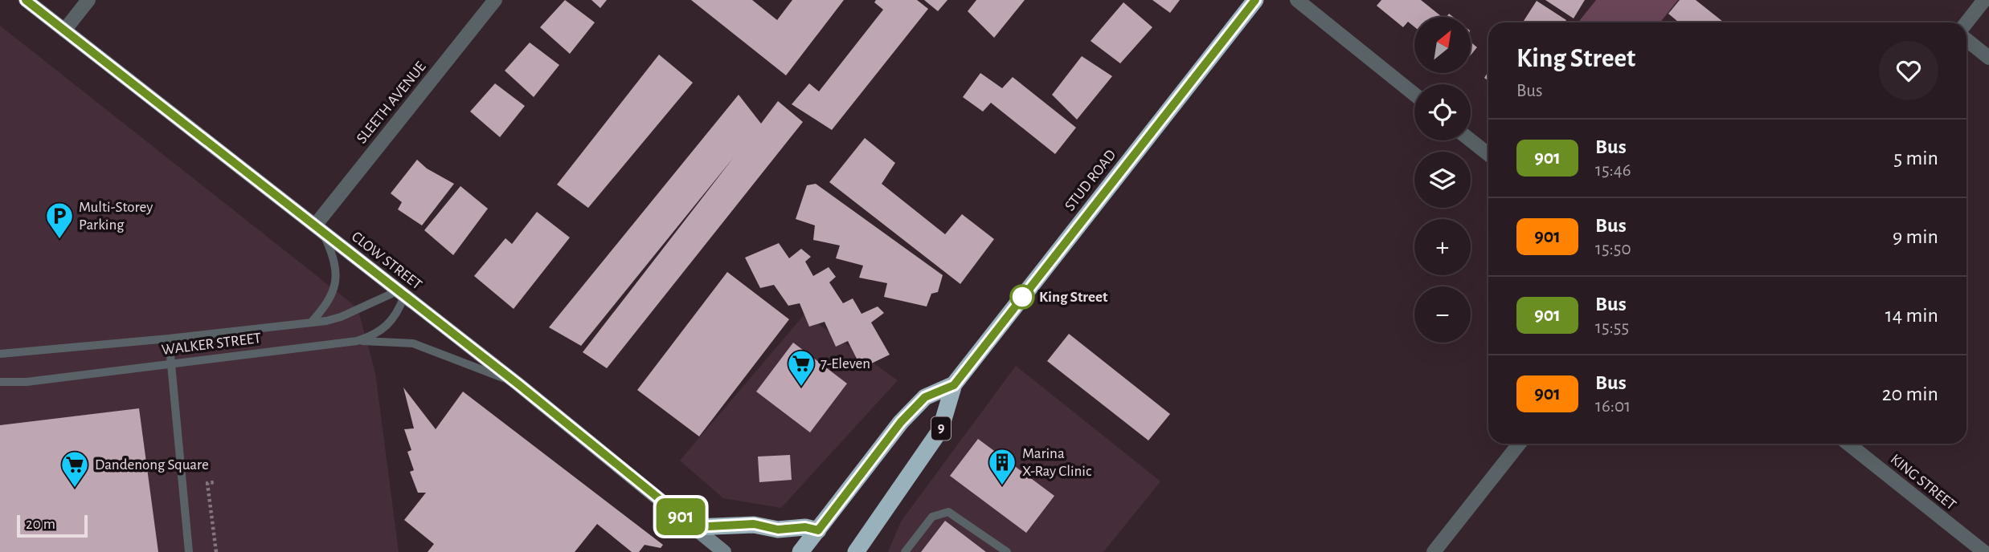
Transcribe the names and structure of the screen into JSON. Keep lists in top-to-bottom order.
{
  "streets": {
    "highway": ["STUD ROAD", "9"],
    "main road": ["CLOW STREET"],
    "street": ["SLEETH AVENUE", "KING STREET"],
    "lane": ["WALKER STREET"]
  },
  "crossings": [
    ["SLEETH AVENUE", "CLOW STREET"],
    ["CLOW STREET", "WALKER STREET"]
  ],
  "places": {
    "parking": ["Multi-Storey Parking"],
    "other": ["King Street"],
    "supermarket": ["7-Eleven", "Dandenong Square"],
    "building": ["Marina X-Ray Clinic"]
  },
  "lines": ["bus line 901"],
  "scale_bar": "20 m",
  "north": "top right",
  "page": {
    "on_map": "901",
    "map_buttons": ["+", "−"],
    "heading": ["King Street", "Bus"],
    "list": [
      {
        "mark": "901",
        "name": "Bus",
        "note": "15:46",
        "value": "5 min"
      },
      {
        "mark": "901",
        "name": "Bus",
        "note": "15:50",
        "value": "9 min"
      },
      {
        "mark": "901",
        "name": "Bus",
        "note": "15:55",
        "value": "14 min"
      },
      {
        "mark": "901",
        "name": "Bus",
        "note": "16:01",
        "value": "20 min"
      }
    ],
    "scale": "20 m"
  }
}
